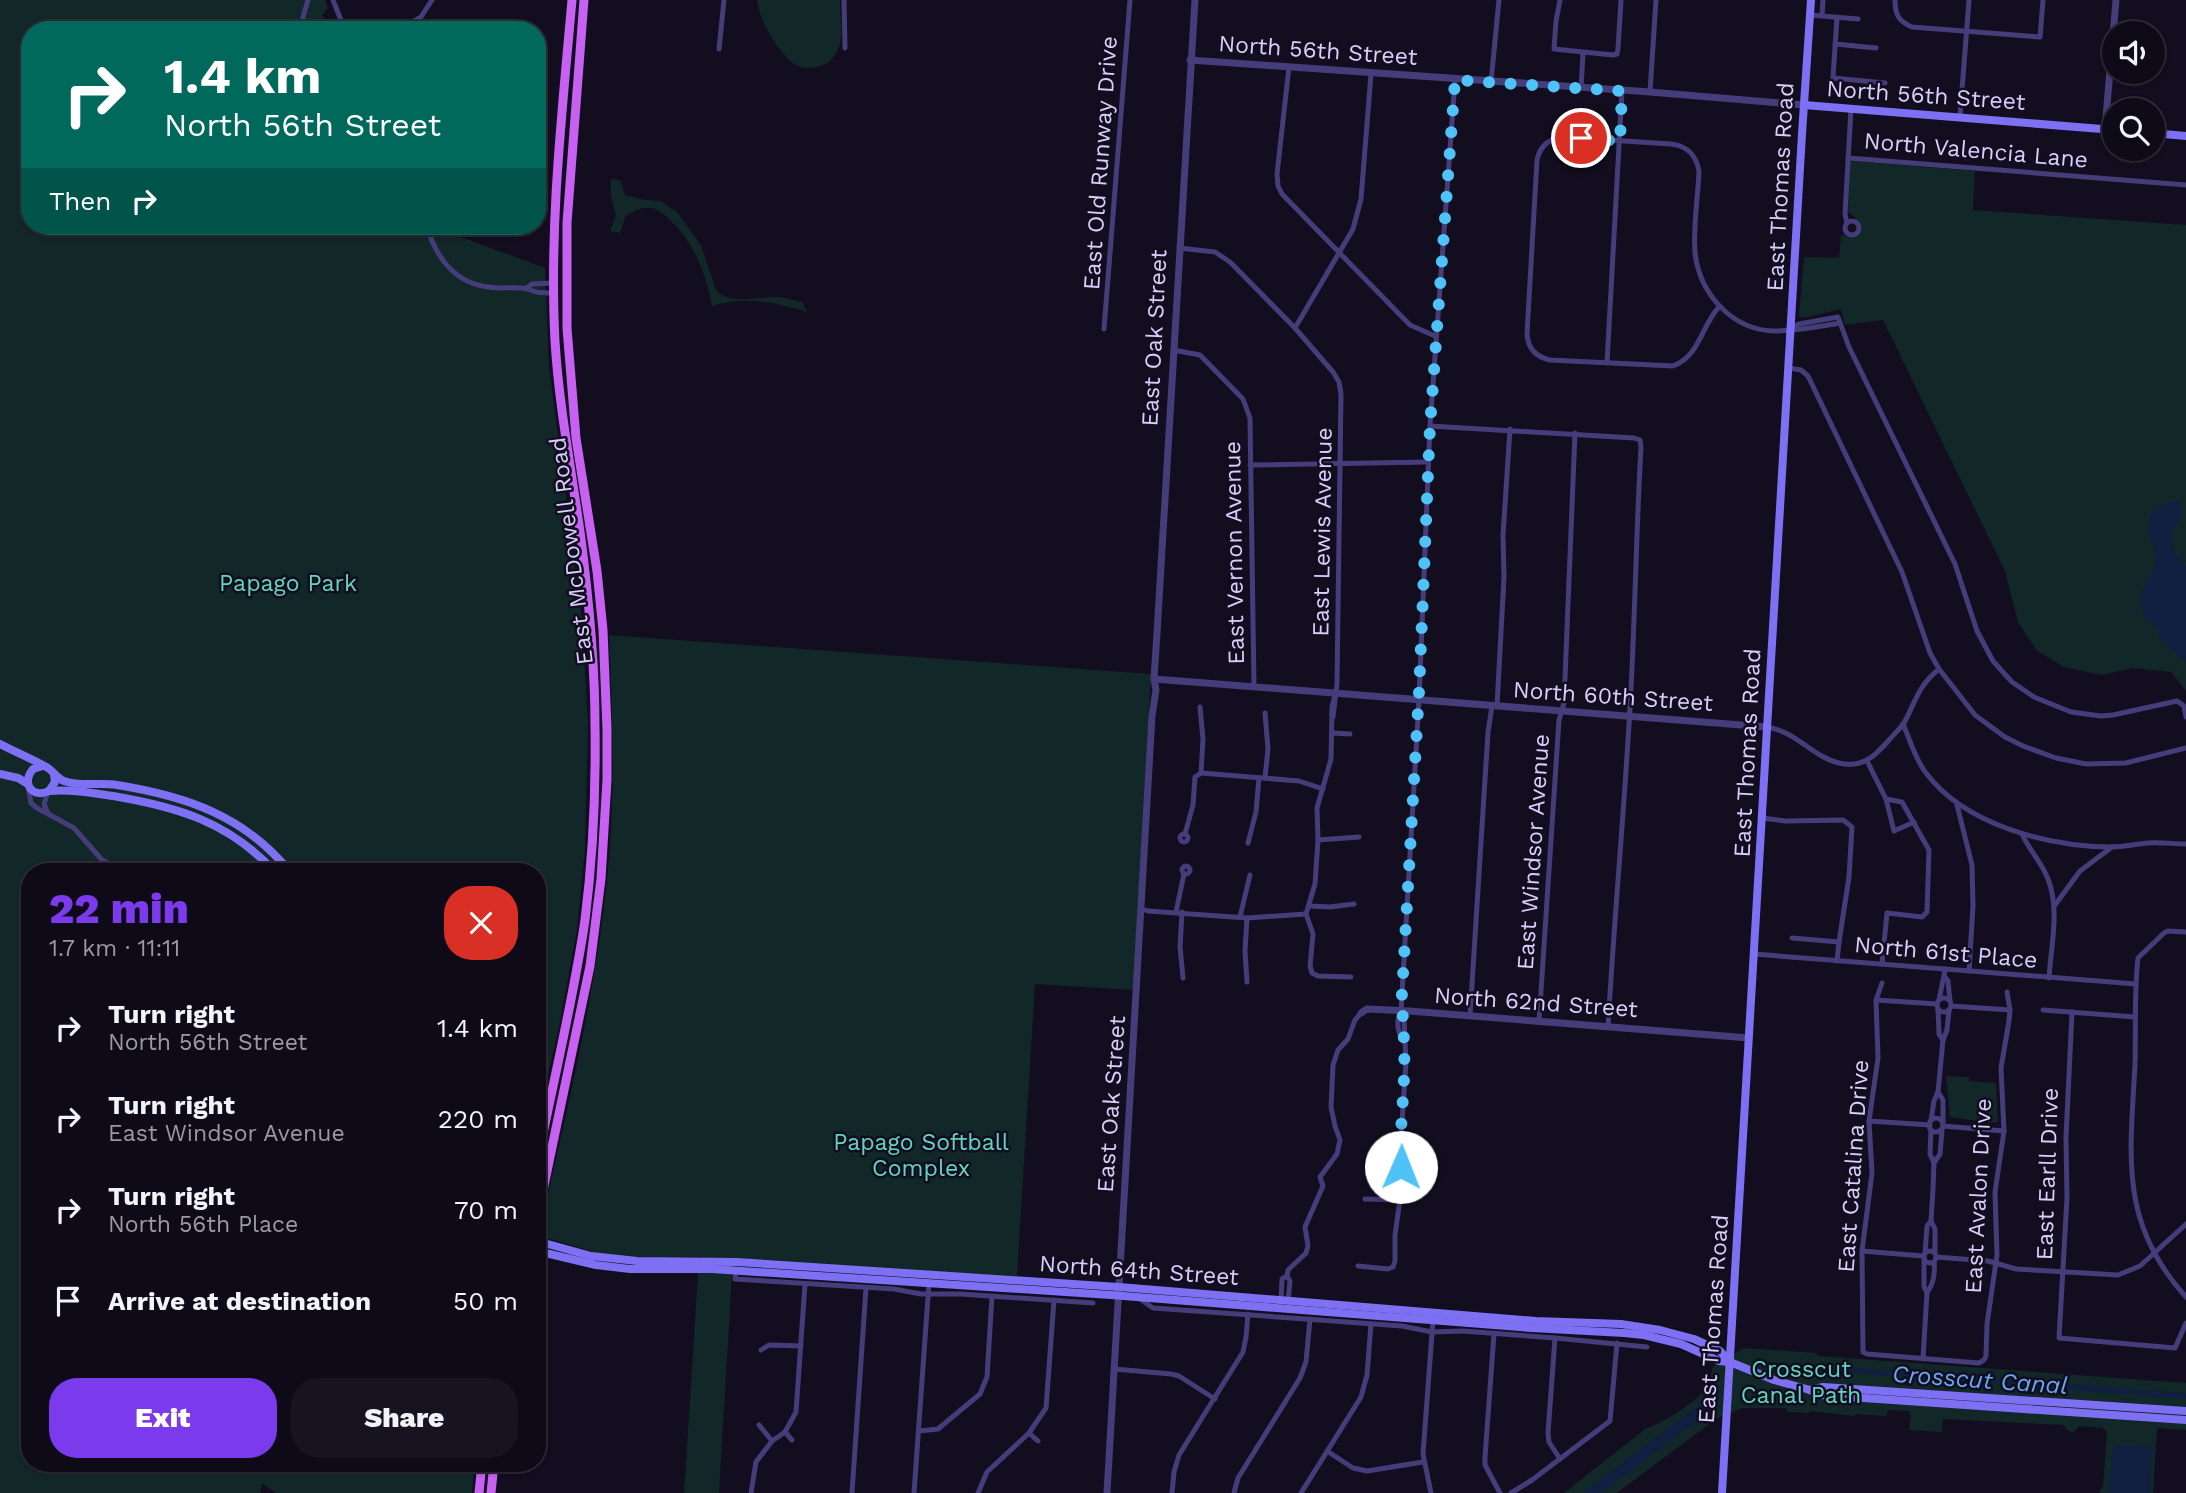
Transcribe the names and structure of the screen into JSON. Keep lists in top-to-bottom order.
{
  "streets": {
    "main road": [
      "North 56th Street",
      "East Thomas Road",
      "East McDowell Road",
      "North 64th Street"
    ],
    "street": [
      "North Valencia Lane",
      "East Old Runway Drive",
      "East Oak Street",
      "East Lewis Avenue",
      "East Vernon Avenue",
      "North 60th Street",
      "East Windsor Avenue",
      "North 61st Place",
      "North 62nd Street",
      "East Catalina Drive",
      "East Earll Drive",
      "East Avalon Drive"
    ]
  },
  "crossings": [
    ["North 56th Street", "East Thomas Road"],
    ["North 56th Street", "East Oak Street"],
    ["East Thomas Road", "North 60th Street"],
    ["East Thomas Road", "North 61st Place"],
    ["East Thomas Road", "North 62nd Street"],
    ["East Thomas Road", "North 64th Street"],
    ["East Oak Street", "East Vernon Avenue"],
    ["East Oak Street", "North 60th Street"],
    ["East Oak Street", "North 64th Street"],
    ["East Lewis Avenue", "North 60th Street"],
    ["East Vernon Avenue", "North 60th Street"],
    ["North 60th Street", "East Windsor Avenue"],
    ["East Windsor Avenue", "North 62nd Street"],
    ["North 62nd Street", "North 64th Street"],
    ["East Catalina Drive", "East Avalon Drive"]
  ],
  "water": ["Crosscut Canal"],
  "parks": ["Papago Park", "Papago Softball Complex", "Crosscut Canal Path"],
  "page": {
    "turn": ["1.4 km", "North 56th Street"],
    "then": "Then",
    "heading": ["22 min", "1.7 km · 11:11"],
    "list": [
      {
        "name": "Turn right",
        "note": "North 56th Street",
        "value": "1.4 km"
      },
      {
        "name": "Turn right",
        "note": "East Windsor Avenue",
        "value": "220 m"
      },
      {
        "name": "Turn right",
        "note": "North 56th Place",
        "value": "70 m"
      },
      {
        "name": "Arrive at destination",
        "value": "50 m"
      }
    ],
    "buttons": ["Exit", "Share"]
  }
}
